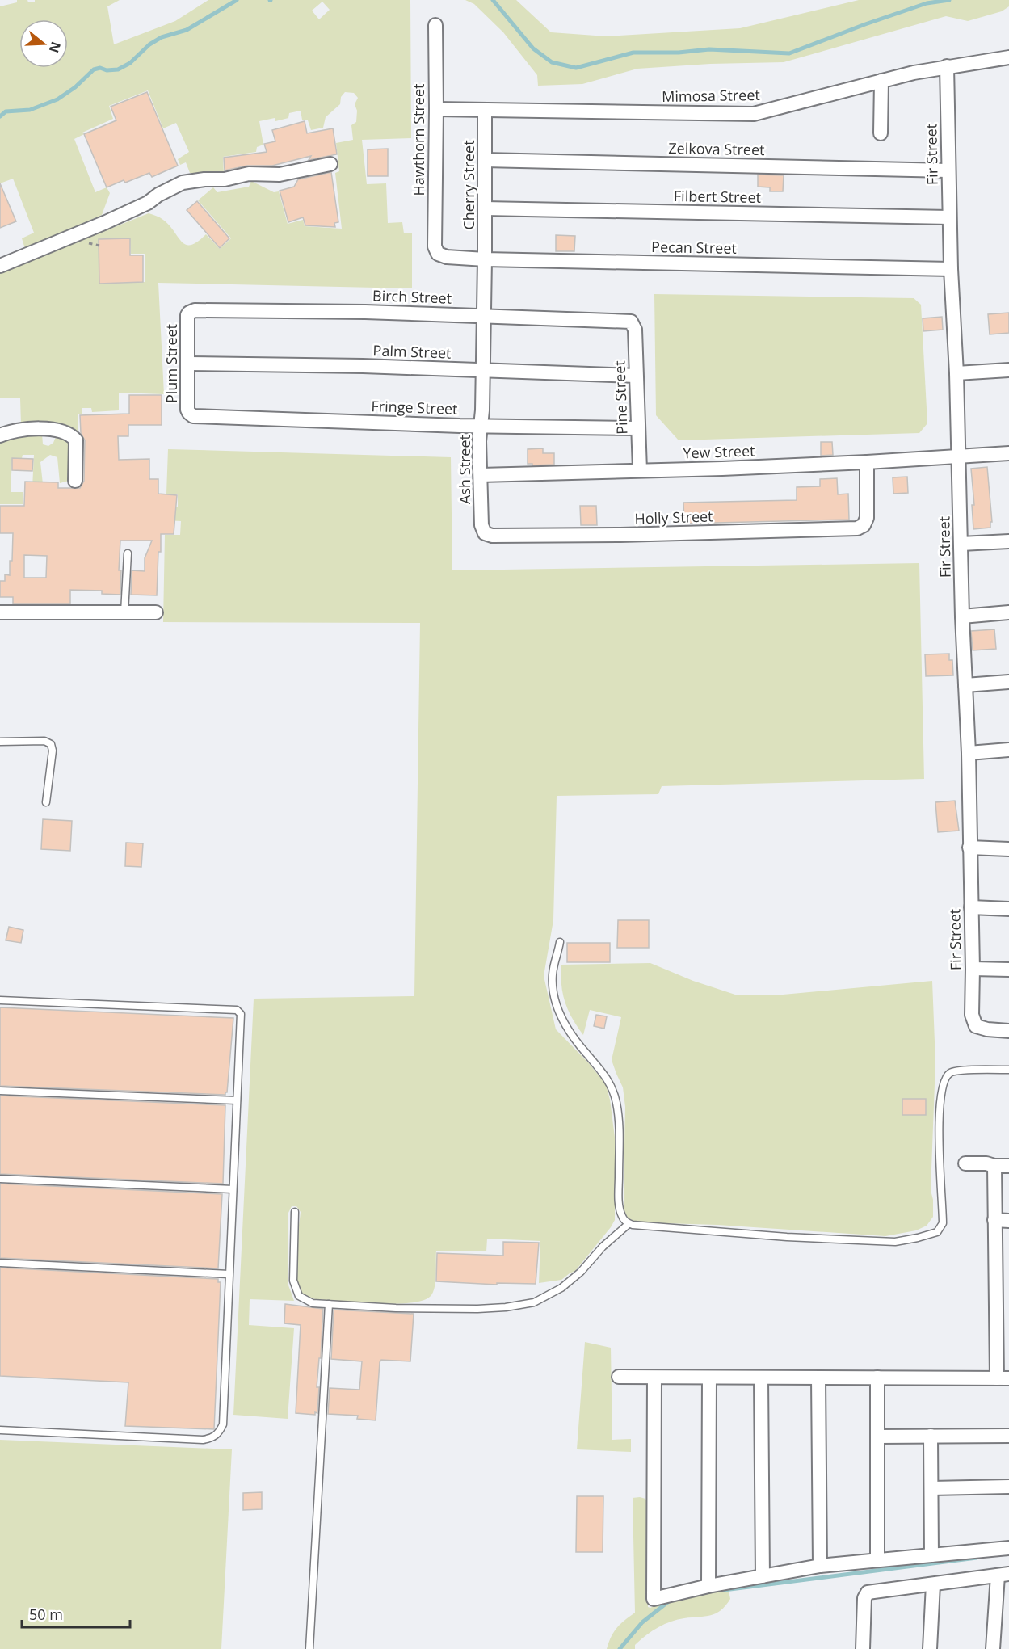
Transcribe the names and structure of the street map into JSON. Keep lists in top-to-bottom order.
{
  "streets": {
    "street": [
      "Mimosa Street",
      "Hawthorn Street",
      "Zelkova Street",
      "Fir Street",
      "Cherry Street",
      "Filbert Street",
      "Pecan Street",
      "Birch Street",
      "Palm Street",
      "Plum Street",
      "Pine Street",
      "Fringe Street",
      "Yew Street",
      "Ash Street",
      "Holly Street"
    ]
  },
  "crossings": [
    ["Mimosa Street", "Hawthorn Street"],
    ["Mimosa Street", "Fir Street"],
    ["Mimosa Street", "Cherry Street"],
    ["Hawthorn Street", "Pecan Street"],
    ["Zelkova Street", "Fir Street"],
    ["Zelkova Street", "Cherry Street"],
    ["Fir Street", "Filbert Street"],
    ["Fir Street", "Pecan Street"],
    ["Fir Street", "Yew Street"],
    ["Cherry Street", "Filbert Street"],
    ["Cherry Street", "Pecan Street"],
    ["Cherry Street", "Ash Street"],
    ["Pecan Street", "Ash Street"],
    ["Birch Street", "Plum Street"],
    ["Birch Street", "Pine Street"],
    ["Birch Street", "Ash Street"],
    ["Palm Street", "Plum Street"],
    ["Palm Street", "Pine Street"],
    ["Palm Street", "Ash Street"],
    ["Plum Street", "Fringe Street"],
    ["Pine Street", "Fringe Street"],
    ["Pine Street", "Yew Street"],
    ["Fringe Street", "Ash Street"],
    ["Yew Street", "Ash Street"],
    ["Yew Street", "Holly Street"],
    ["Ash Street", "Holly Street"]
  ],
  "scale_bar": "50 m",
  "north": "right"
}
